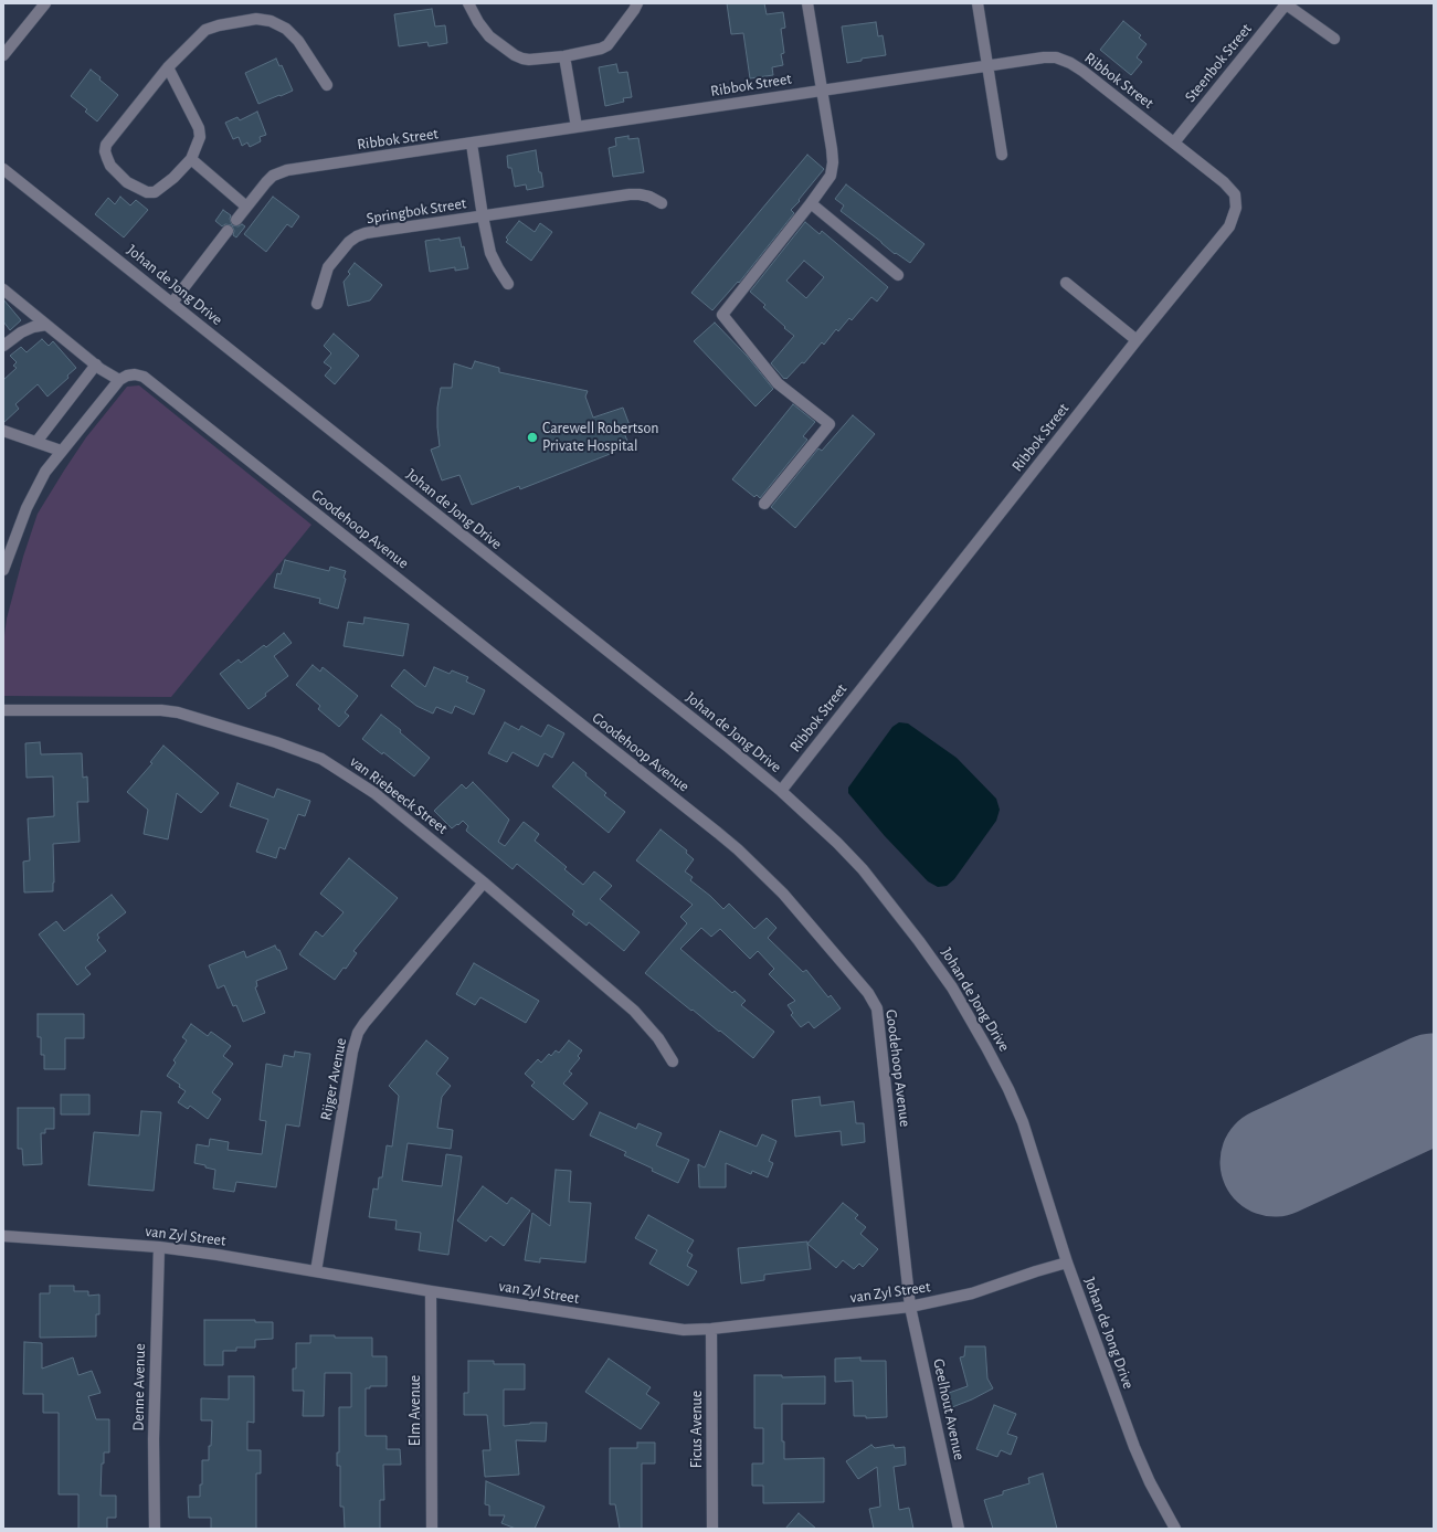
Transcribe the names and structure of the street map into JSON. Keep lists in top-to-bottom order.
{
  "streets": {
    "street": [
      "Steenbok Street",
      "Ribbok Street",
      "Springbok Street",
      "Johan de Jong Drive",
      "Goodehoop Avenue",
      "van Riebeeck Street",
      "Rijger Avenue",
      "van Zyl Street",
      "Denne Avenue",
      "Geelhout Avenue",
      "Elm Avenue",
      "Ficus Avenue"
    ]
  },
  "crossings": [
    ["Steenbok Street", "Ribbok Street"],
    ["Ribbok Street", "Springbok Street"],
    ["Ribbok Street", "Johan de Jong Drive"],
    ["Johan de Jong Drive", "van Zyl Street"],
    ["Goodehoop Avenue", "van Zyl Street"],
    ["Goodehoop Avenue", "Geelhout Avenue"],
    ["van Riebeeck Street", "Rijger Avenue"],
    ["Rijger Avenue", "van Zyl Street"],
    ["van Zyl Street", "Denne Avenue"],
    ["van Zyl Street", "Geelhout Avenue"],
    ["van Zyl Street", "Elm Avenue"],
    ["van Zyl Street", "Ficus Avenue"]
  ],
  "places": ["Carewell Robertson Private Hospital"]
}
